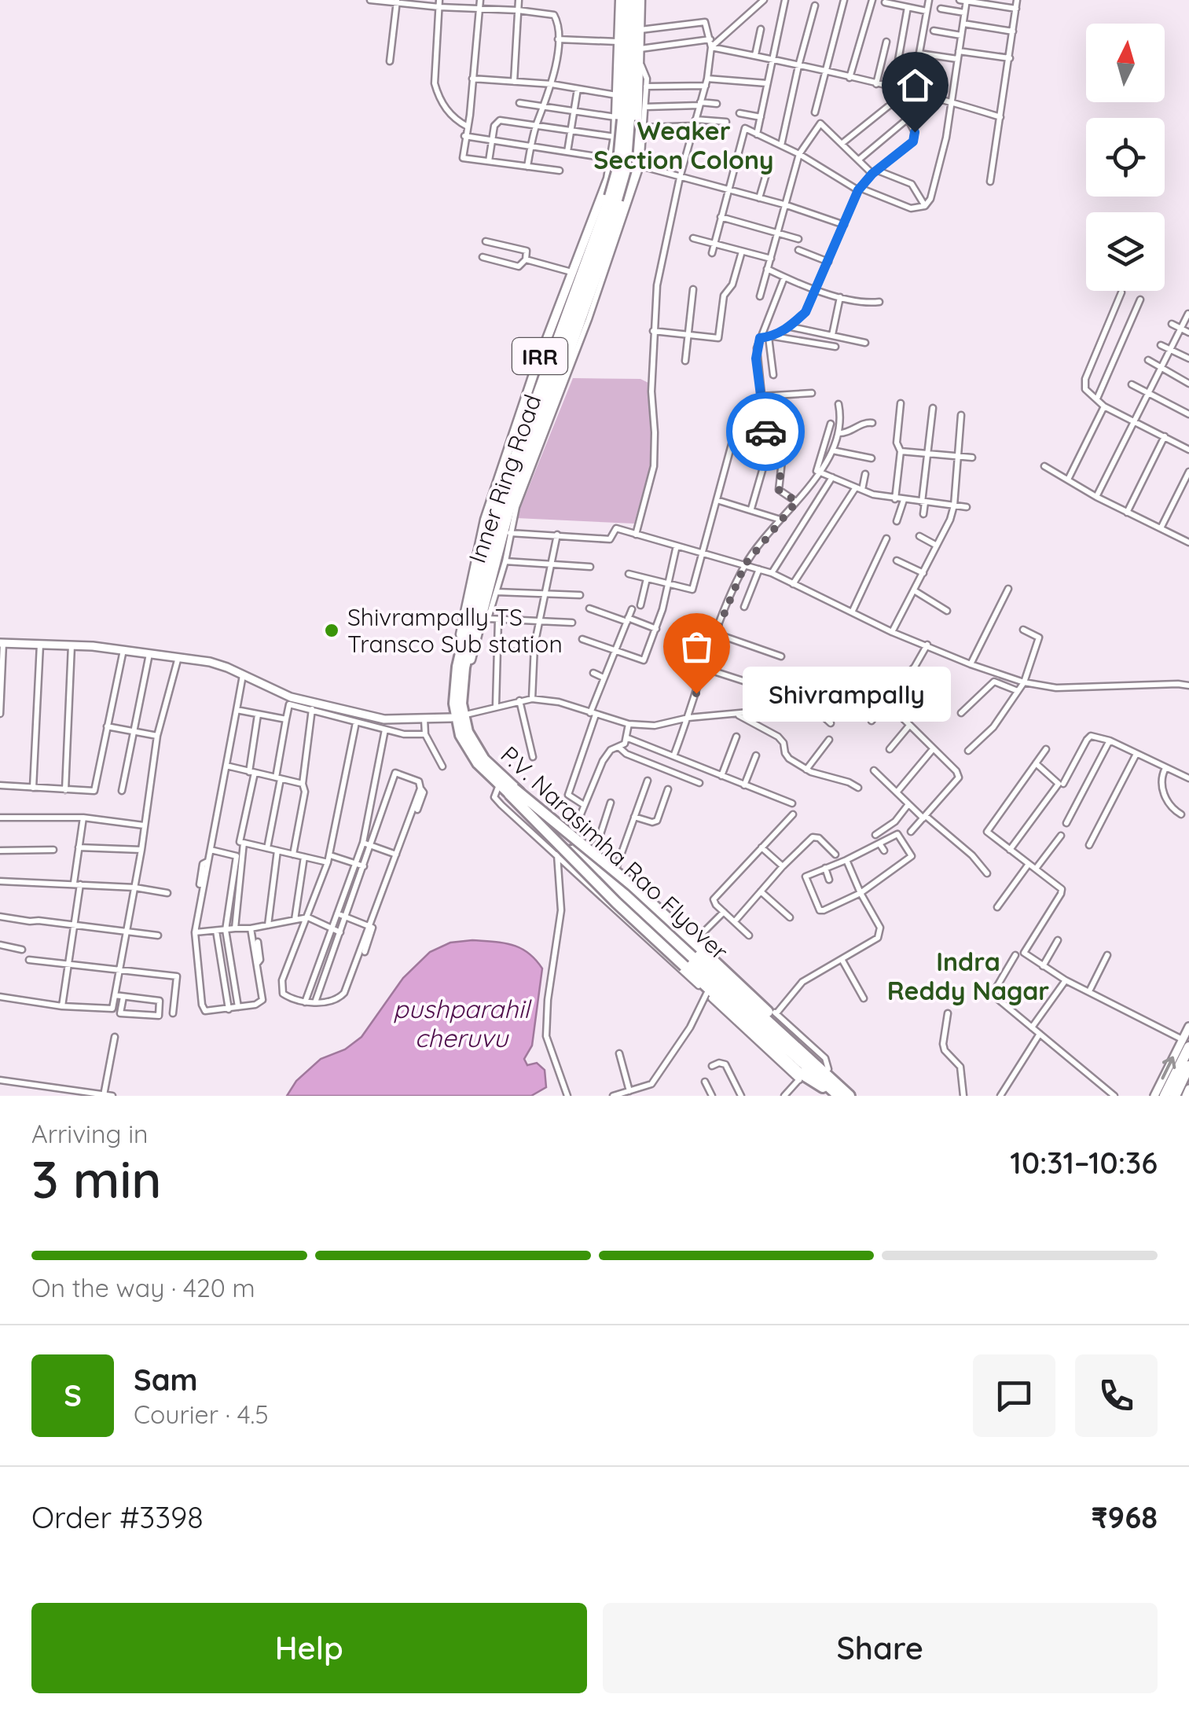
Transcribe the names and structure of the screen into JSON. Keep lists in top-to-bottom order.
{
  "streets": {
    "highway": ["IRR", "Inner Ring Road", "P.V. Narasimha Rao Flyover"]
  },
  "crossings": [
    ["Inner Ring Road", "P.V. Narasimha Rao Flyover"]
  ],
  "districts": ["Weaker Section Colony", "Indra Reddy Nagar"],
  "water": ["pushparahil cheruvu"],
  "places": ["Shivrampally TS Transco Sub station", "Shivrampally"],
  "north": "top",
  "page": {
    "bubble": "Shivrampally",
    "heading": ["3 min", "Arriving in", "10:31–10:36"],
    "panel": [
      "Sam",
      "Courier · 4.5",
      "Order #3398",
      "₹968"
    ],
    "bar": "On the way · 420 m",
    "round": "S",
    "buttons": ["Help", "Share"]
  }
}
